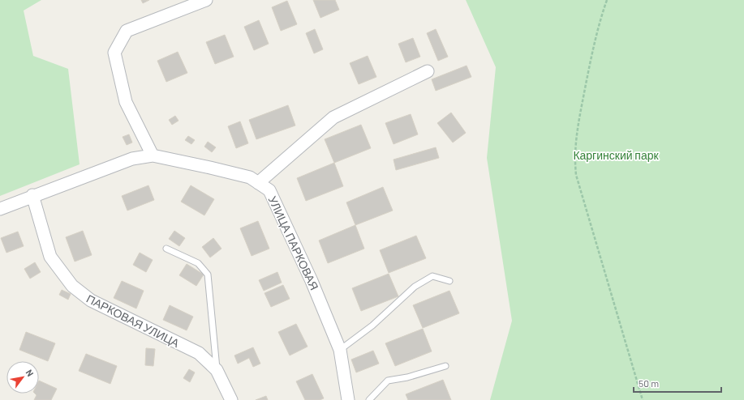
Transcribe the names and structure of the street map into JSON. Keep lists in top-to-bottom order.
{
  "streets": {
    "street": ["УЛИЦА ПАРКОВАЯ", "ПАРКОВАЯ УЛИЦА"]
  },
  "crossings": [
    ["УЛИЦА ПАРКОВАЯ", "ПАРКОВАЯ УЛИЦА"]
  ],
  "parks": ["Каргинский парк"],
  "scale_bar": "50 m",
  "north": "top right"
}
